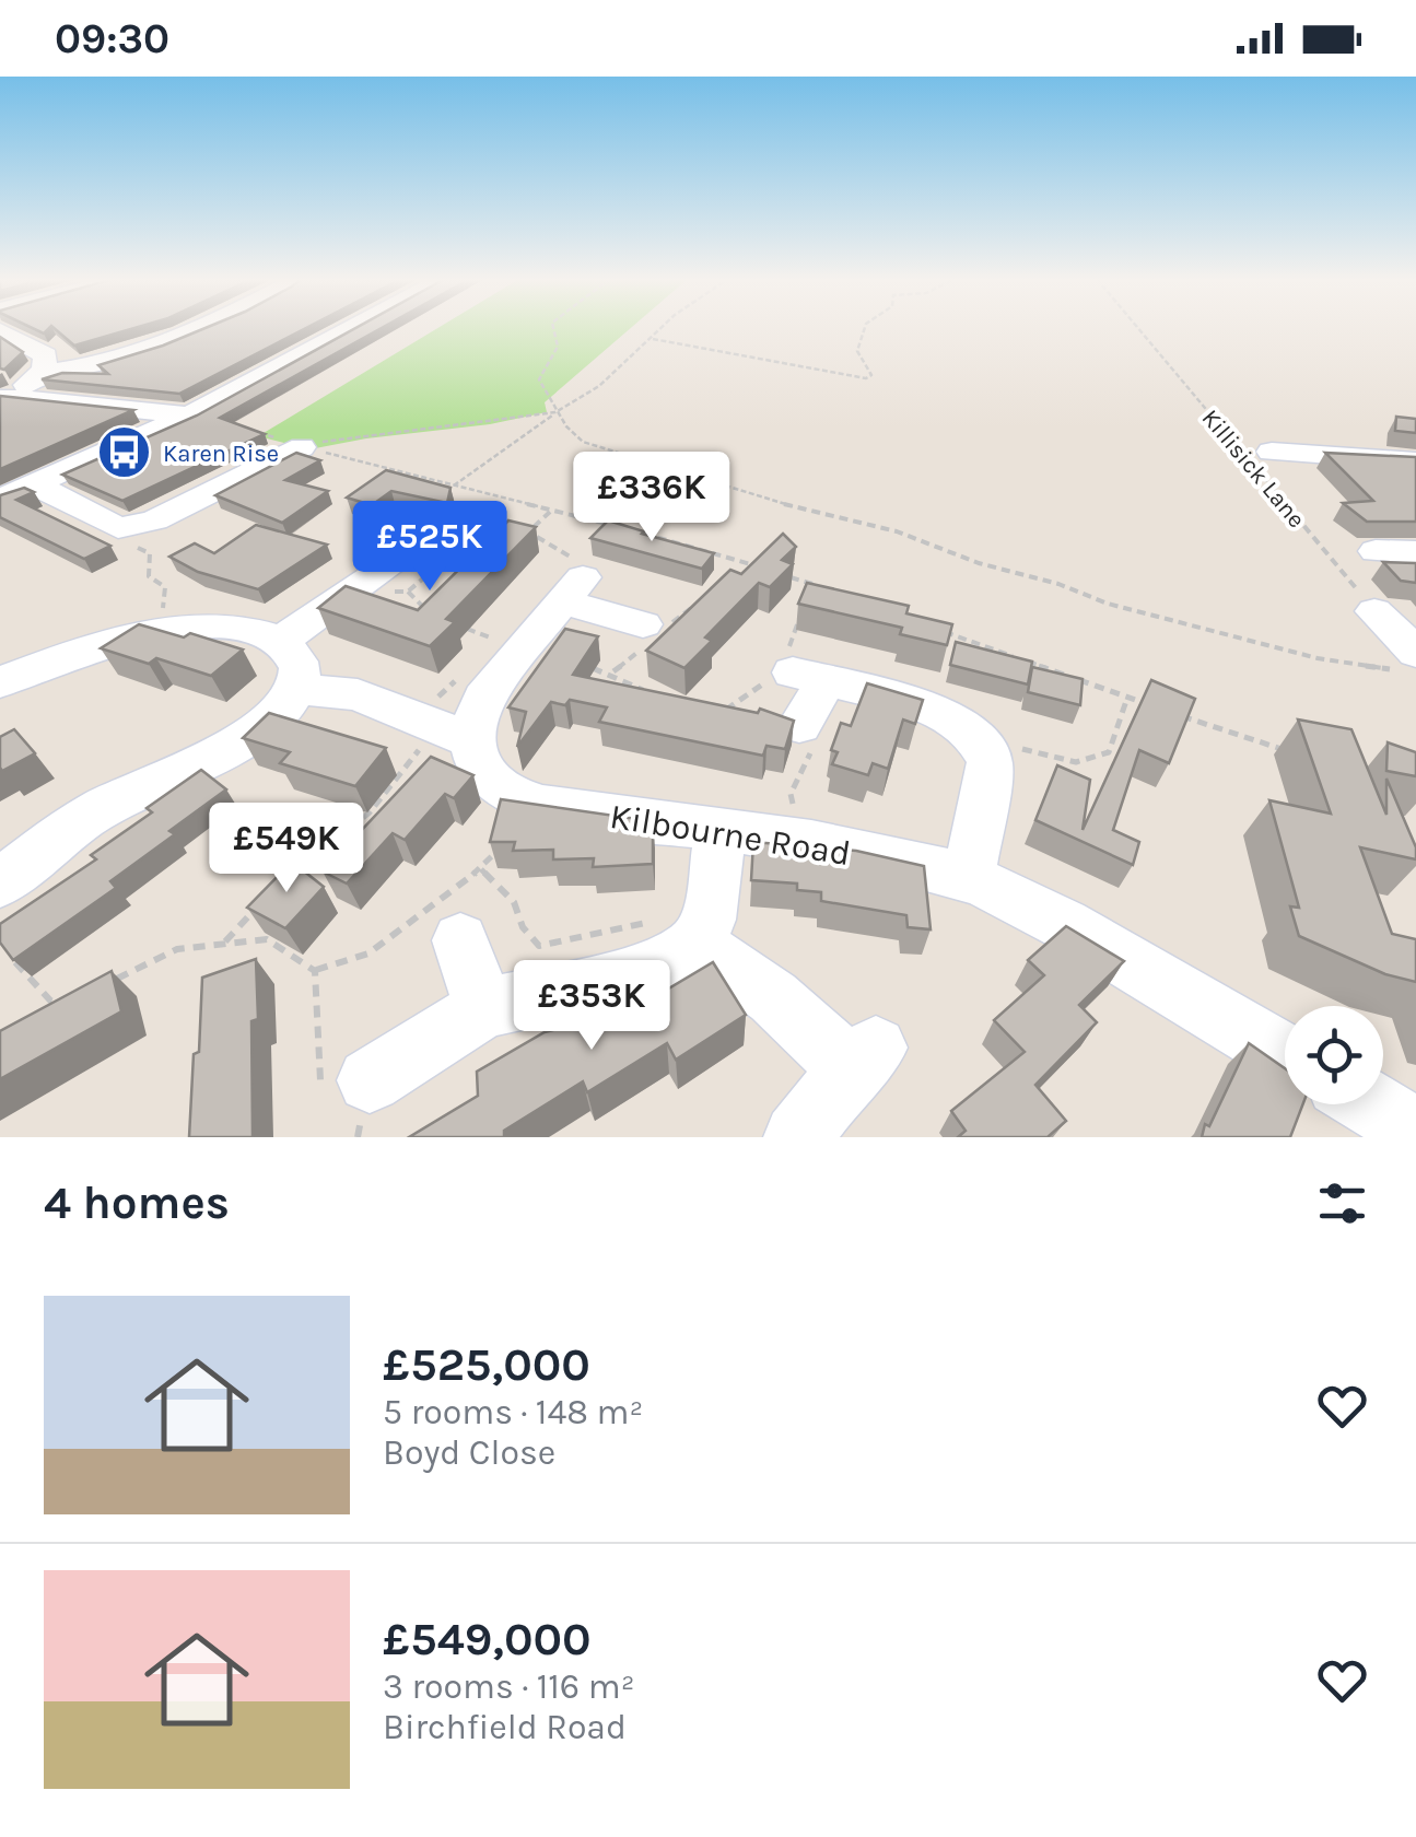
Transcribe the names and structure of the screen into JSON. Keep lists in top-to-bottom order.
{
  "streets": {
    "street": ["Kilbourne Road"],
    "path": ["Killisick Lane"]
  },
  "places": {
    "bus stop": ["Karen Rise"]
  },
  "page": {
    "status": "09:30",
    "price": [
      "£336K",
      "£525K",
      "£549K",
      "£353K"
    ],
    "heading": "4 homes",
    "list": [
      {
        "name": "£525,000",
        "note": "5 rooms · 148 m² · Boyd Close"
      },
      {
        "name": "£549,000",
        "note": "3 rooms · 116 m² · Birchfield Road"
      }
    ]
  }
}
